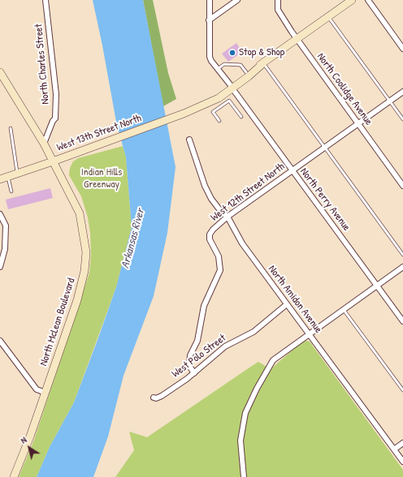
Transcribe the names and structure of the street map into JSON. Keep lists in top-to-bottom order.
{
  "streets": {
    "street": [
      "North Charles Street",
      "North Coolidge Avenue",
      "West 13th Street North",
      "West 12th Street North",
      "North Perry Avenue",
      "North Amidon Avenue",
      "North McLean Boulevard",
      "West Polo Street"
    ]
  },
  "crossings": [
    ["North Charles Street", "North McLean Boulevard"],
    ["North Coolidge Avenue", "West 13th Street North"],
    ["North Coolidge Avenue", "West 12th Street North"],
    ["West 13th Street North", "North Perry Avenue"],
    ["West 13th Street North", "North McLean Boulevard"],
    ["West 12th Street North", "North Perry Avenue"],
    ["West 12th Street North", "North Amidon Avenue"],
    ["West 12th Street North", "West Polo Street"],
    ["North Amidon Avenue", "West Polo Street"]
  ],
  "water": ["Arkansas River"],
  "parks": ["Indian Hills Greenway"],
  "places": ["Stop & Shop"],
  "north": "top left"
}
